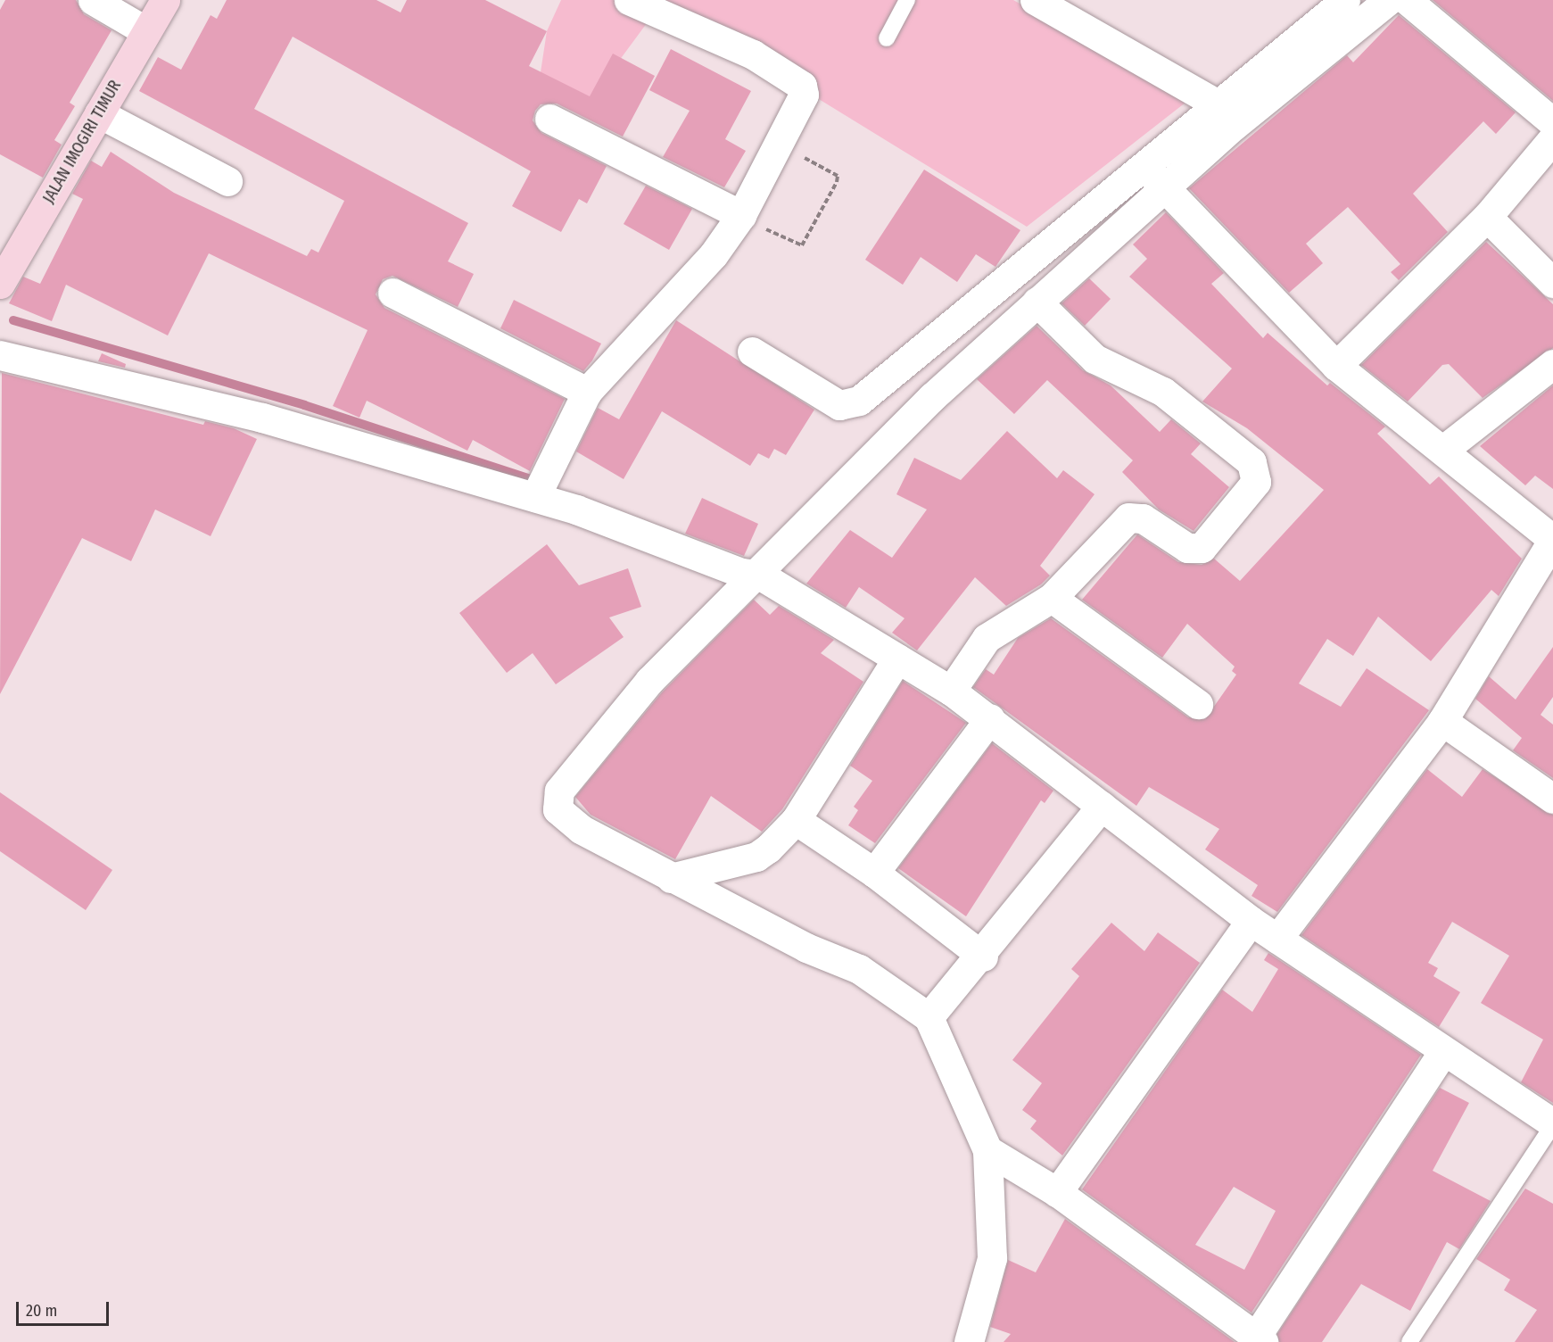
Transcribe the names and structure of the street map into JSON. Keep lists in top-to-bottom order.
{
  "streets": {
    "main road": ["JALAN IMOGIRI TIMUR"]
  },
  "scale_bar": "20 m"
}
